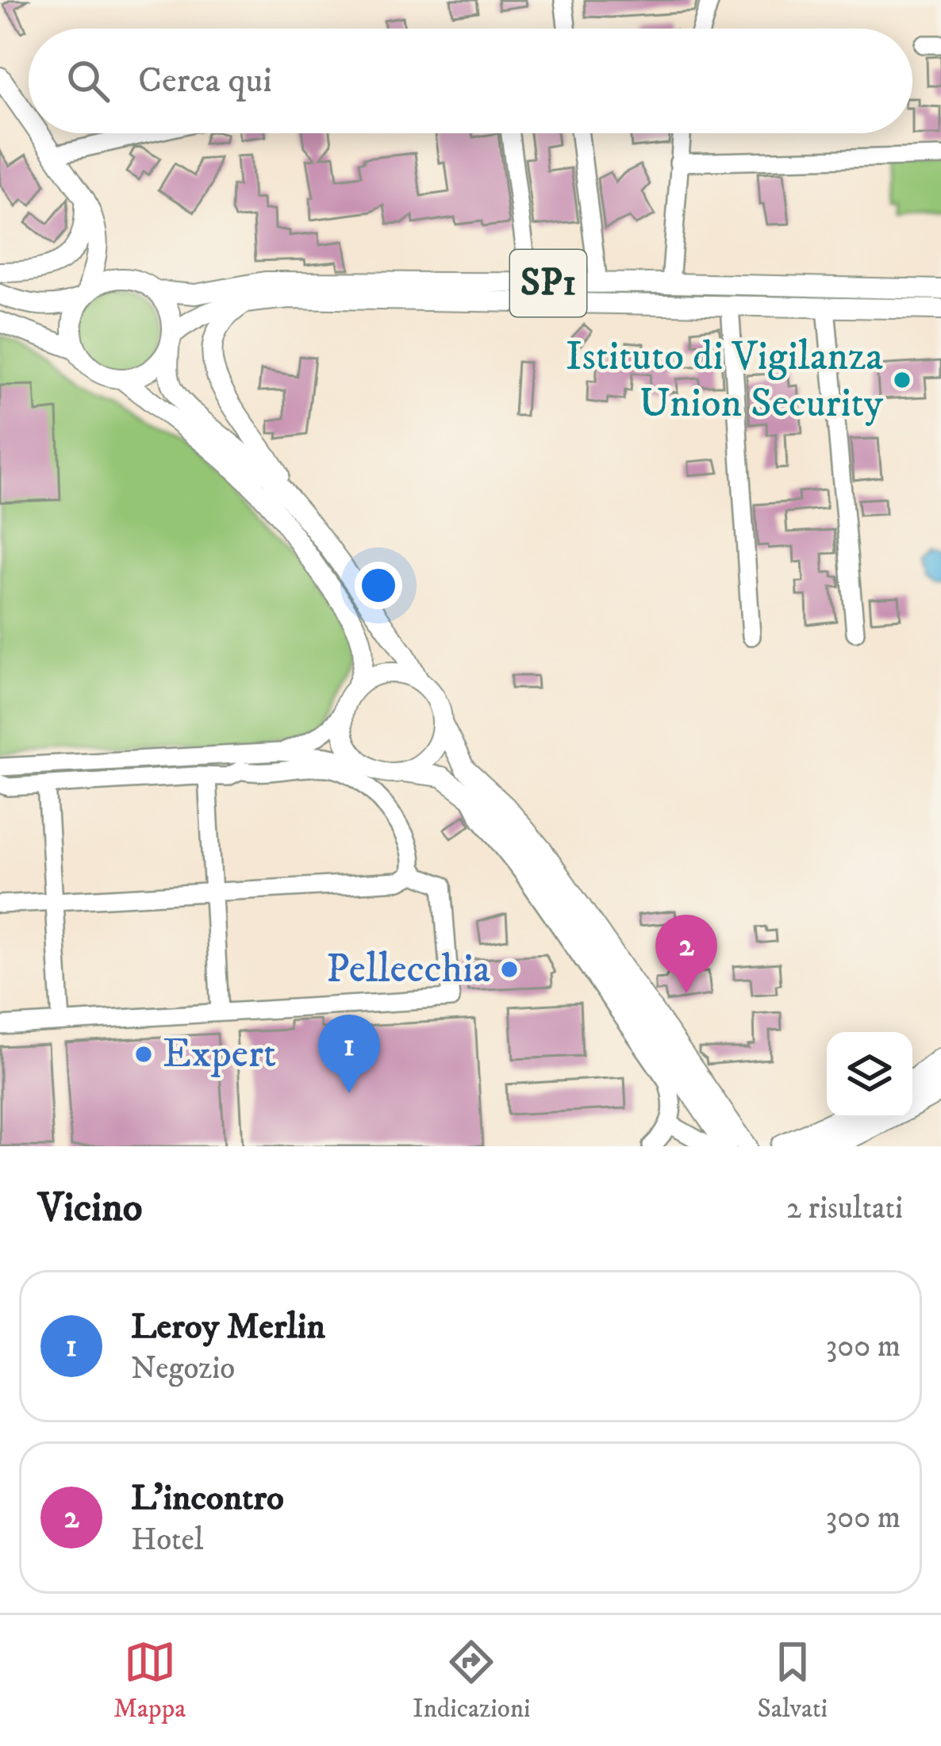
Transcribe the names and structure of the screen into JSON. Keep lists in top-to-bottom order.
{
  "streets": {
    "main road": ["SP1"]
  },
  "places": ["Istituto di Vigilanza Union Security", "Pellecchia", "Expert"],
  "page": {
    "search": "Cerca qui",
    "pins": ["2", "1"],
    "heading": ["Vicino", "2 risultati"],
    "list": [
      {
        "mark": "1",
        "name": "Leroy Merlin",
        "note": "Negozio",
        "value": "300 m"
      },
      {
        "mark": "2",
        "name": "L'incontro",
        "note": "Hotel",
        "value": "300 m"
      }
    ],
    "nav": ["Mappa", "Indicazioni", "Salvati"]
  }
}
